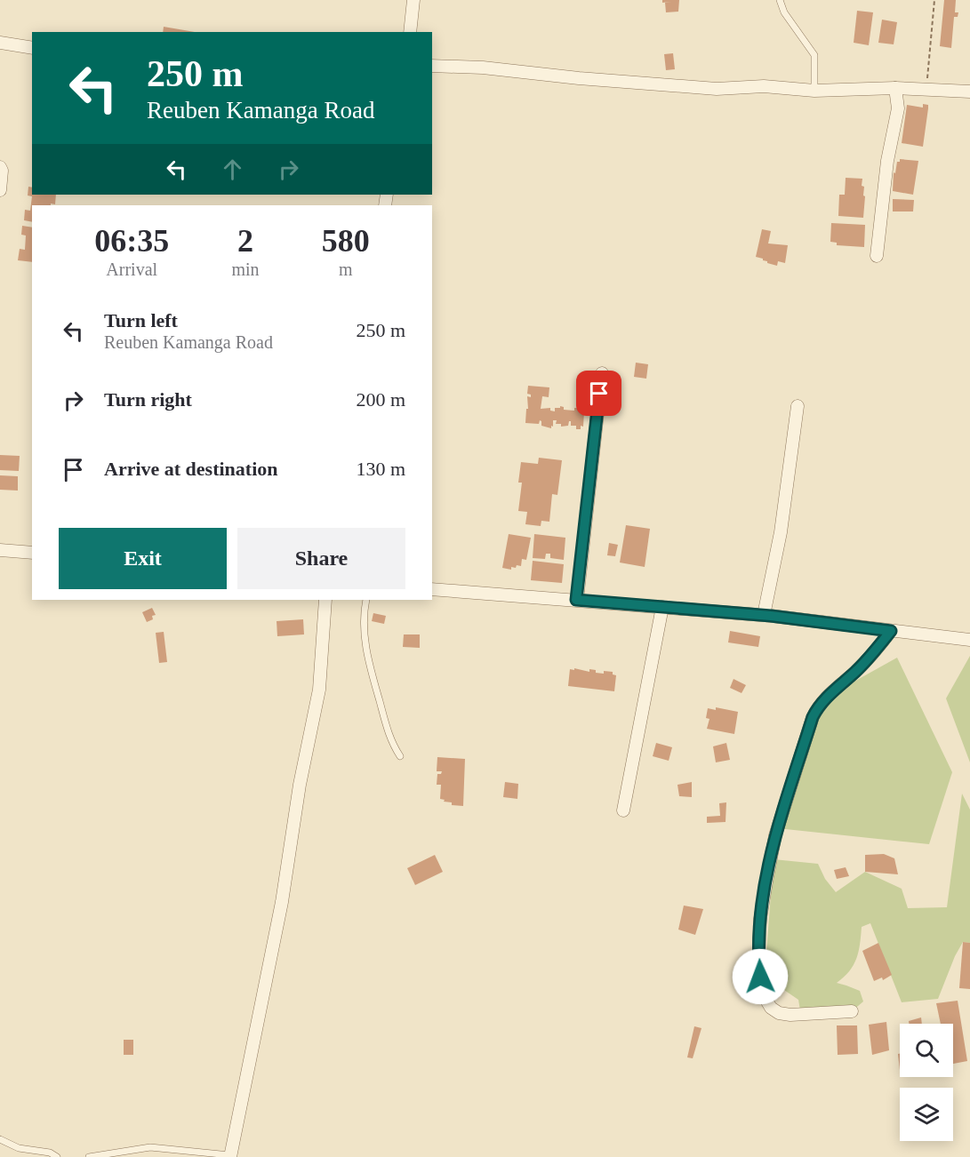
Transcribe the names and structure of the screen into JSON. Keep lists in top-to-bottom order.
{
  "page": {
    "turn": ["250 m", "Reuben Kamanga Road"],
    "eta": [
      "06:35",
      "Arrival",
      "2",
      "min",
      "580",
      "m"
    ],
    "list": [
      {
        "name": "Turn left",
        "note": "Reuben Kamanga Road",
        "value": "250 m"
      },
      {
        "name": "Turn right",
        "value": "200 m"
      },
      {
        "name": "Arrive at destination",
        "value": "130 m"
      }
    ],
    "buttons": ["Exit", "Share"]
  }
}
